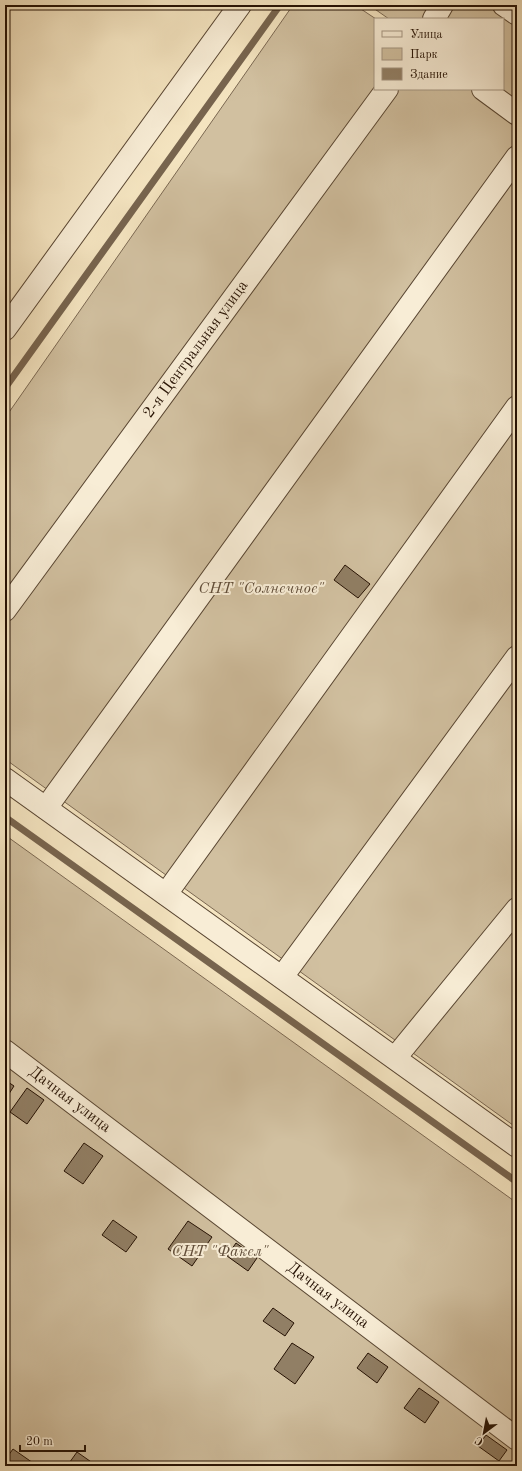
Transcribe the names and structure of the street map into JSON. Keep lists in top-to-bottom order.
{
  "streets": {
    "street": ["2-я Центральная улица", "Дачная улица"]
  },
  "parks": ["СНТ \"Солнечное\"", "СНТ \"Факел\""],
  "legend": ["Улица", "Парк", "Здание"],
  "scale_bar": "20 m",
  "north": "bottom left"
}
